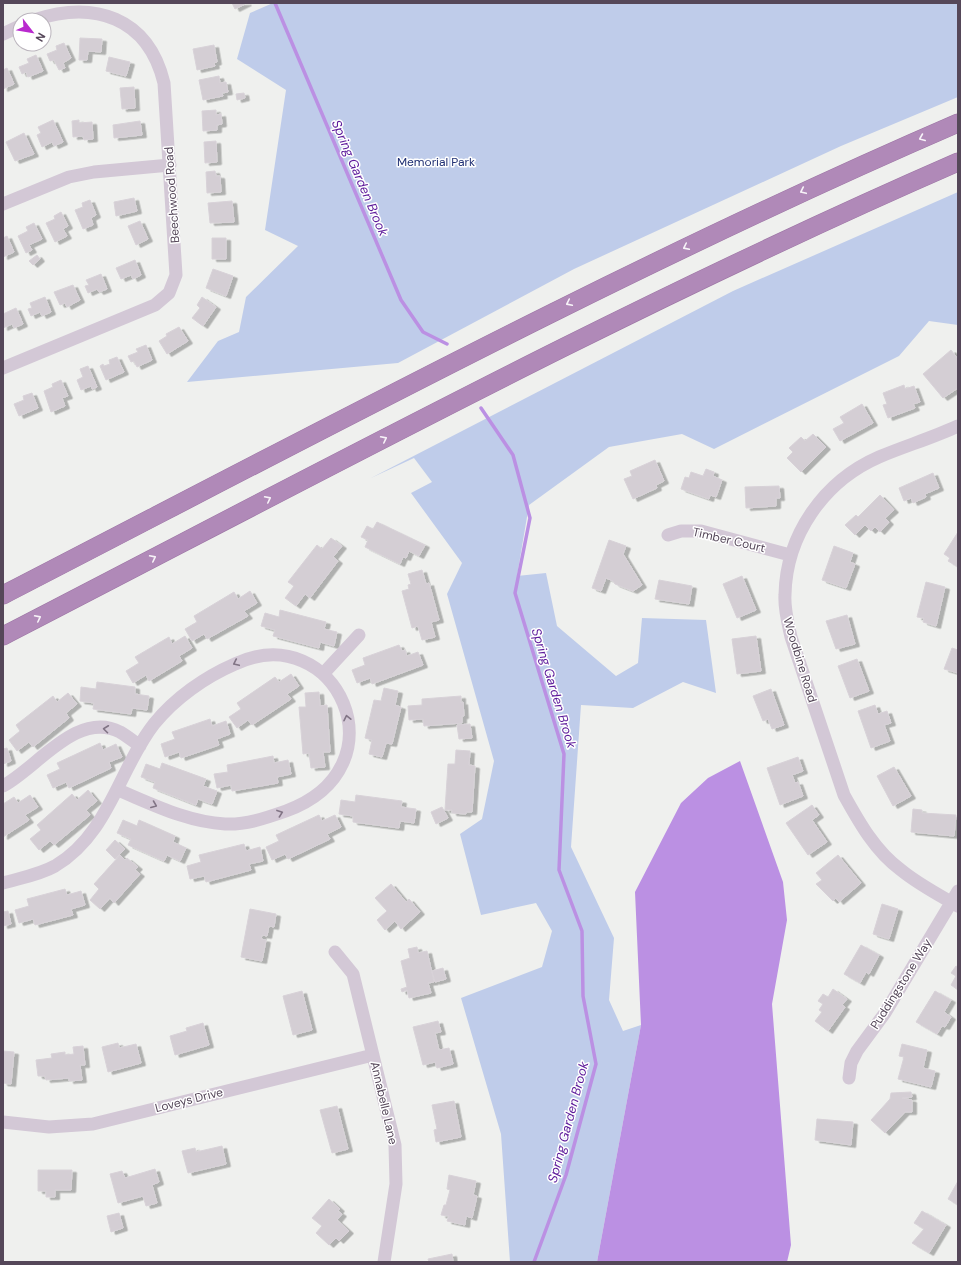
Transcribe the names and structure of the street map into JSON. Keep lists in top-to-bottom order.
{
  "streets": {
    "street": [
      "Beechwood Road",
      "Timber Court",
      "Woodbine Road",
      "Puddingstone Way",
      "Loveys Drive",
      "Annabelle Lane"
    ]
  },
  "crossings": [
    ["Timber Court", "Woodbine Road"],
    ["Woodbine Road", "Puddingstone Way"],
    ["Loveys Drive", "Annabelle Lane"]
  ],
  "water": ["Spring Garden Brook"],
  "parks": ["Memorial Park"],
  "north": "bottom right"
}
